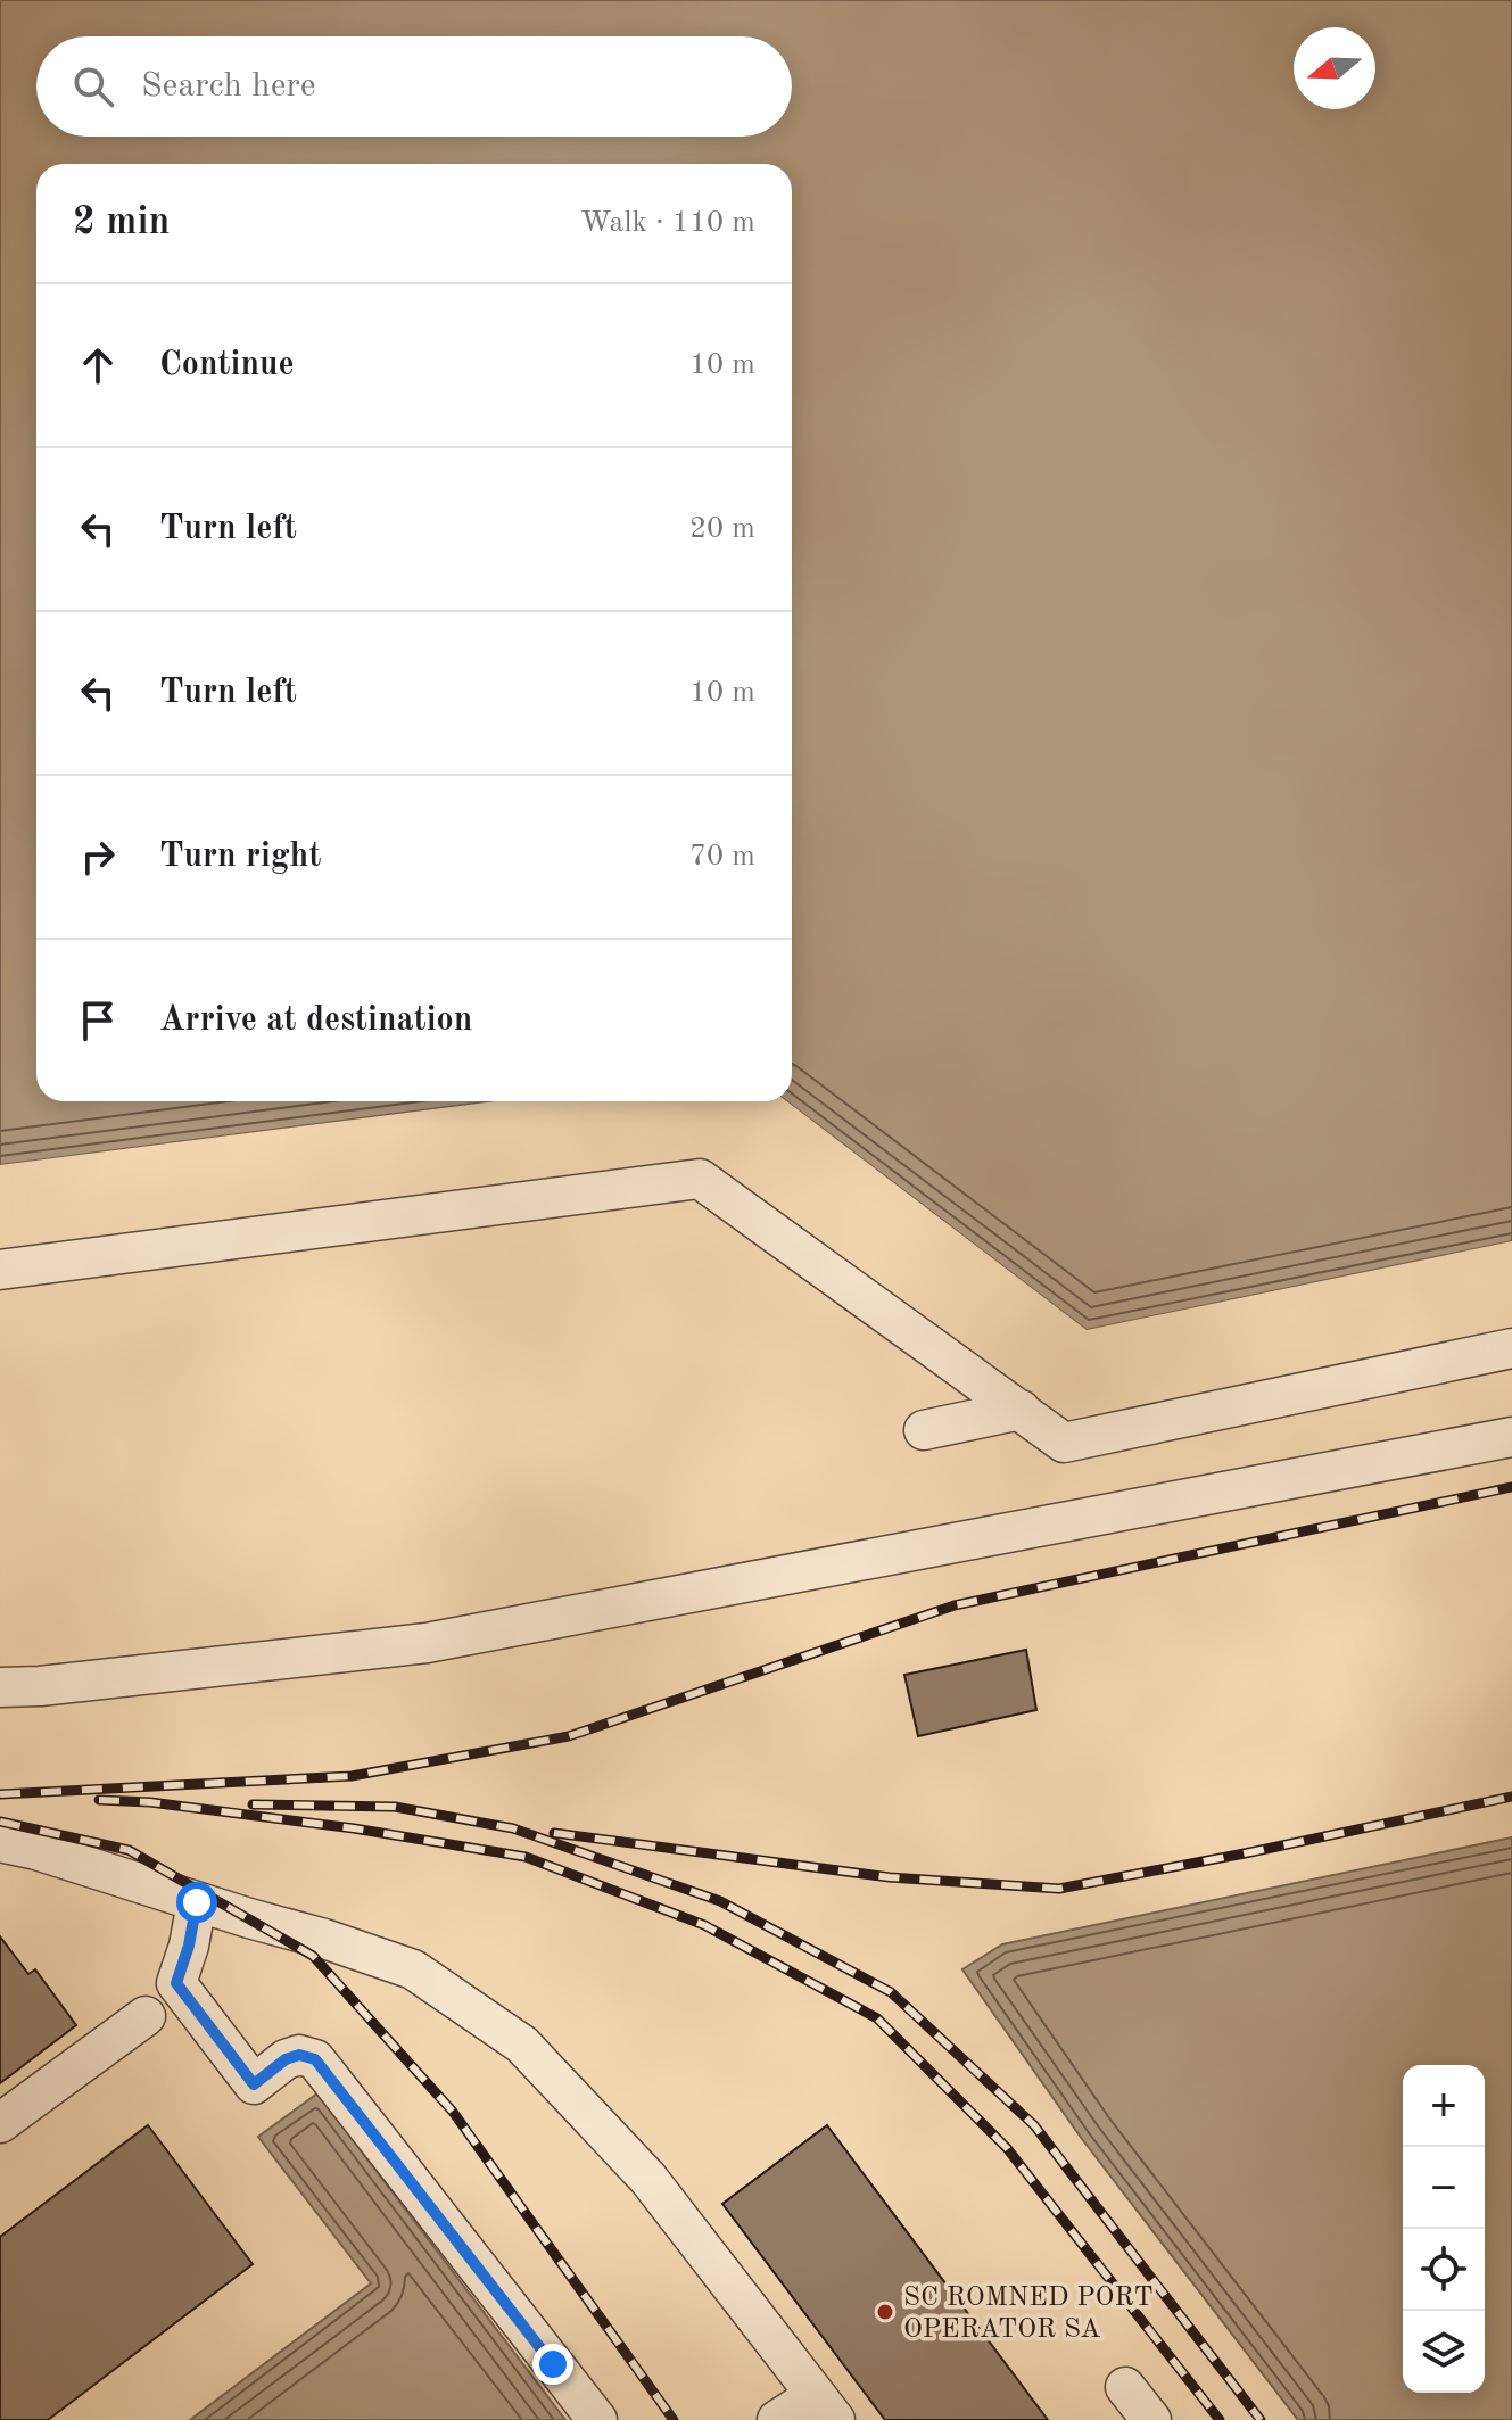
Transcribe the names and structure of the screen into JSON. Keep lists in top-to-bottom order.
{
  "places": ["SC ROMNED PORT OPERATOR SA"],
  "north": "left",
  "page": {
    "search": "Search here",
    "heading": ["2 min", "Walk · 110 m"],
    "list": [
      ["Continue", "10 m"],
      ["Turn left", "20 m"],
      ["Turn left", "10 m"],
      ["Turn right", "70 m"],
      "Arrive at destination"
    ],
    "map_buttons": ["+", "−"]
  }
}
